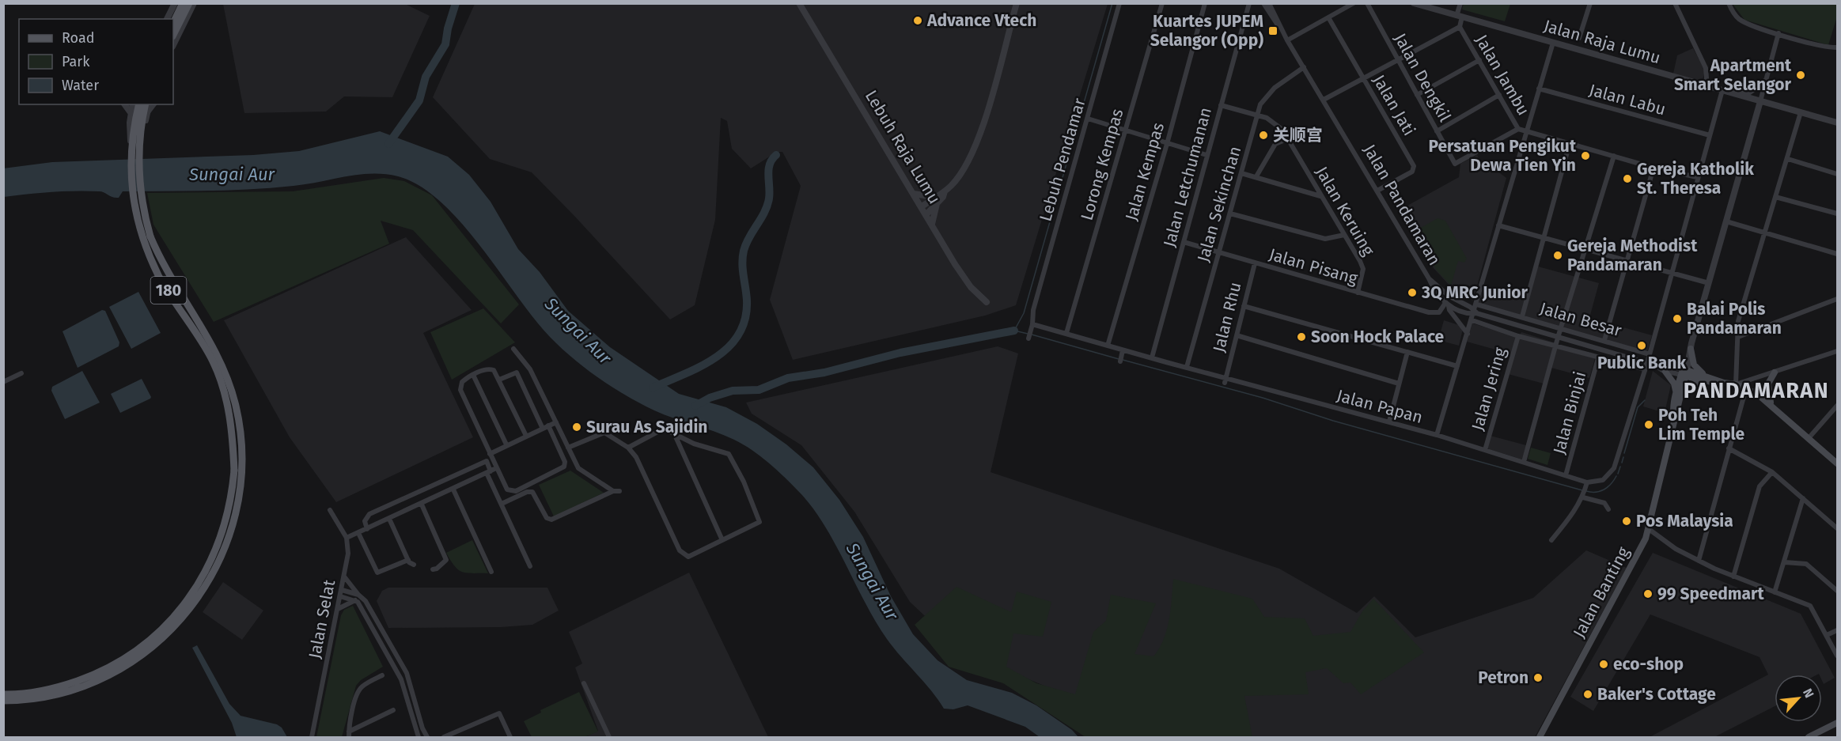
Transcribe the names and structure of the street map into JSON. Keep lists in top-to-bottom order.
{
  "streets": {
    "main road": ["180", "Jalan Banting"],
    "street": [
      "Jalan Raja Lumu",
      "Jalan Jambu",
      "Jalan Dengkil",
      "Jalan Labu",
      "Jalan Jati",
      "Lebuh Raja Lumu",
      "Lebuh Pendamar",
      "Lorong Kempas",
      "Jalan Kempas",
      "Jalan Letchumanan",
      "Jalan Sekinchan",
      "Jalan Pandamaran",
      "Jalan Keruing",
      "Jalan Pisang",
      "Jalan Rhu",
      "Jalan Besar",
      "Jalan Jering",
      "Jalan Papan",
      "Jalan Binjai",
      "Jalan Selat"
    ]
  },
  "crossings": [
    ["Jalan Jambu", "Jalan Dengkil"],
    ["Jalan Jati", "Jalan Pandamaran"],
    ["Lebuh Pendamar", "Jalan Papan"],
    ["Lorong Kempas", "Jalan Papan"],
    ["Jalan Kempas", "Jalan Papan"],
    ["Jalan Letchumanan", "Jalan Keruing"],
    ["Jalan Letchumanan", "Jalan Pisang"],
    ["Jalan Letchumanan", "Jalan Papan"],
    ["Jalan Sekinchan", "Jalan Pandamaran"],
    ["Jalan Sekinchan", "Jalan Keruing"],
    ["Jalan Sekinchan", "Jalan Pisang"],
    ["Jalan Sekinchan", "Jalan Papan"],
    ["Jalan Pandamaran", "Jalan Pisang"],
    ["Jalan Keruing", "Jalan Pisang"],
    ["Jalan Pisang", "Jalan Rhu"],
    ["Jalan Rhu", "Jalan Papan"],
    ["Jalan Besar", "Jalan Jering"],
    ["Jalan Besar", "Jalan Binjai"],
    ["Jalan Jering", "Jalan Papan"],
    ["Jalan Papan", "Jalan Binjai"]
  ],
  "districts": ["PANDAMARAN"],
  "water": ["Sungai Aur"],
  "places": {
    "other": [
      "Advance Vtech",
      "Apartment Smart Selangor",
      "关顺宫",
      "Persatuan Pengikut Dewa Tien Yin",
      "Gereja Katholik St. Theresa",
      "Gereja Methodist Pandamaran",
      "3Q MRC Junior",
      "Balai Polis Pandamaran",
      "Soon Hock Palace",
      "Public Bank",
      "Poh Teh Lim Temple",
      "Surau As Sajidin",
      "Pos Malaysia",
      "99 Speedmart",
      "eco-shop",
      "Petron",
      "Baker's Cottage"
    ],
    "transit": ["Kuartes JUPEM Selangor (Opp)"]
  },
  "legend": ["Road", "Park", "Water"],
  "north": "top right"
}
